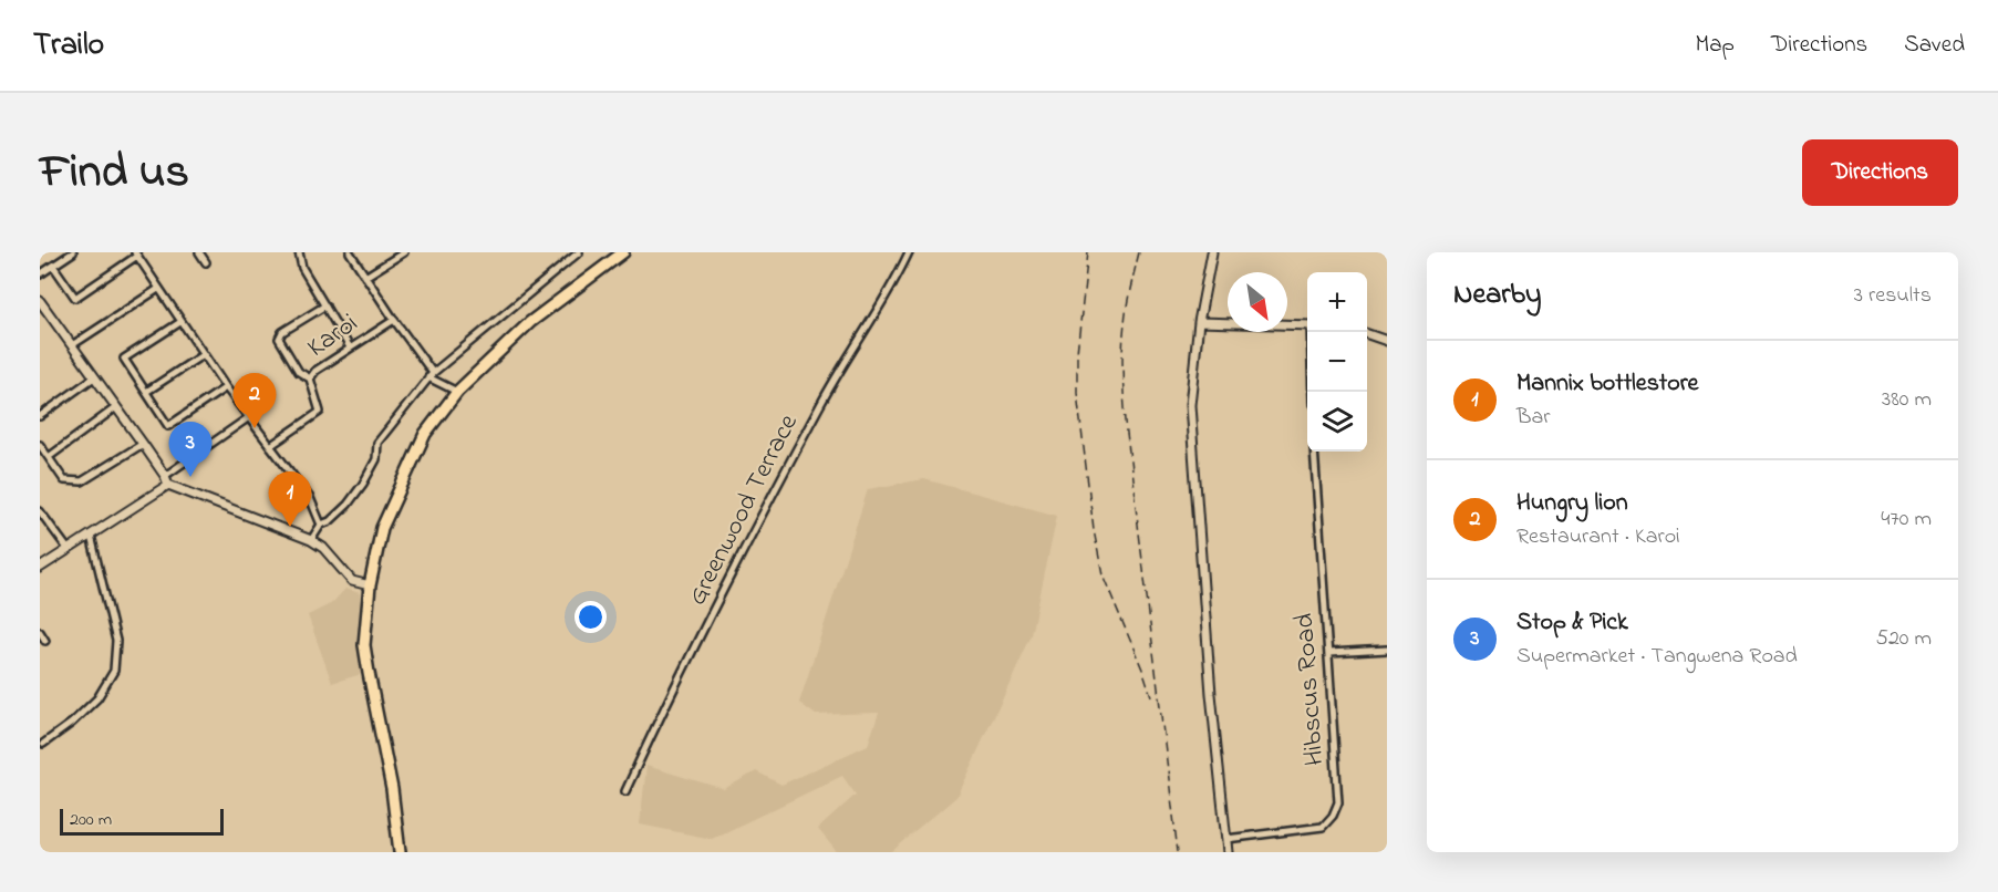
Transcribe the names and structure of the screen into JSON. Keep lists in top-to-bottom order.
{
  "streets": {
    "street": ["Karoi", "Greenwood Terrace", "Hibscus Road"]
  },
  "scale_bar": "200 m",
  "north": "bottom right",
  "page": {
    "header": "Trailo",
    "nav": ["Map", "Directions", "Saved"],
    "title": "Find us",
    "buttons": "Directions",
    "heading": ["Nearby", "3 results"],
    "map_buttons": ["+", "−"],
    "list": [
      {
        "mark": "1",
        "name": "Mannix bottlestore",
        "note": "Bar",
        "value": "380 m"
      },
      {
        "mark": "2",
        "name": "Hungry lion",
        "note": "Restaurant · Karoi",
        "value": "470 m"
      },
      {
        "mark": "3",
        "name": "Stop & Pick",
        "note": "Supermarket · Tangwena Road",
        "value": "520 m"
      }
    ],
    "pins": ["2", "3", "1"],
    "scale": "200 m"
  }
}
